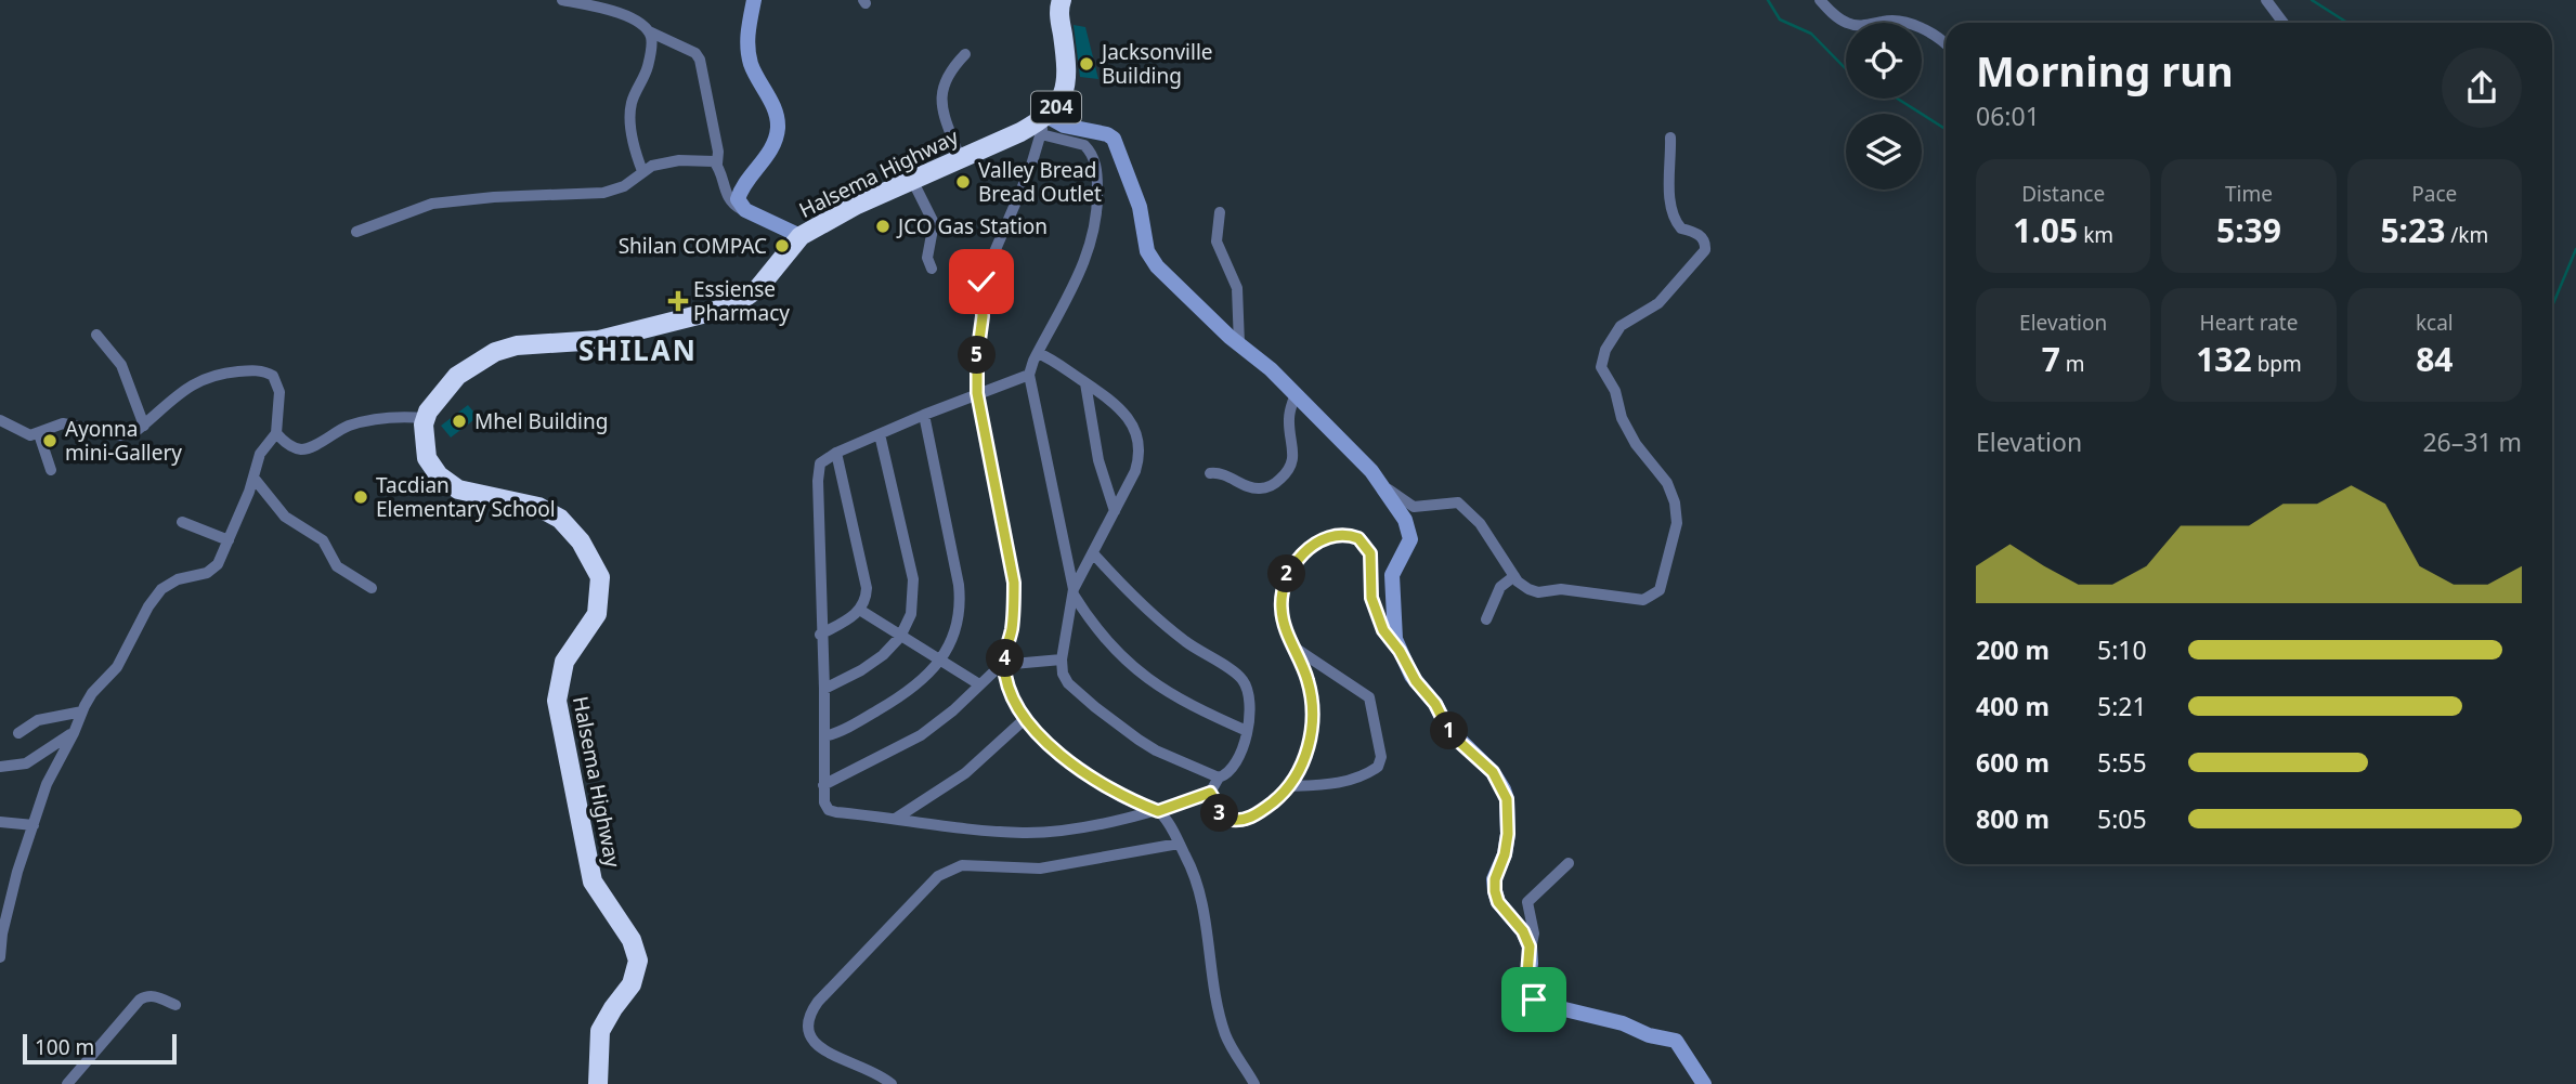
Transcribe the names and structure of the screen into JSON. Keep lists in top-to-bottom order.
{
  "streets": {
    "highway": ["204", "Halsema Highway"]
  },
  "crossings": [
    ["204", "Halsema Highway"]
  ],
  "districts": ["SHILAN"],
  "places": {
    "other": [
      "Jacksonville Building",
      "Valley Bread Bread Outlet",
      "JCO Gas Station",
      "Shilan COMPAC",
      "Mhel Building",
      "Ayonna mini-Gallery",
      "Tacdian Elementary School"
    ],
    "health": ["Essiense Pharmacy"]
  },
  "scale_bar": "100 m",
  "page": {
    "heading": ["Morning run", "06:01"],
    "stats": [
      ["Distance", "1.05 km"],
      ["Time", "5:39"],
      ["Pace", "5:23 /km"],
      ["Elevation", "7 m"],
      ["Heart rate", "132 bpm"],
      ["kcal", "84"]
    ],
    "pins": [
      "5",
      "2",
      "4",
      "1",
      "3"
    ],
    "chart": ["Elevation", "26–31 m"],
    "list": [
      {
        "name": "200 m",
        "note": "5:10"
      },
      {
        "name": "400 m",
        "note": "5:21"
      },
      {
        "name": "600 m",
        "note": "5:55"
      },
      {
        "name": "800 m",
        "note": "5:05"
      }
    ],
    "scale": "100 m"
  }
}
